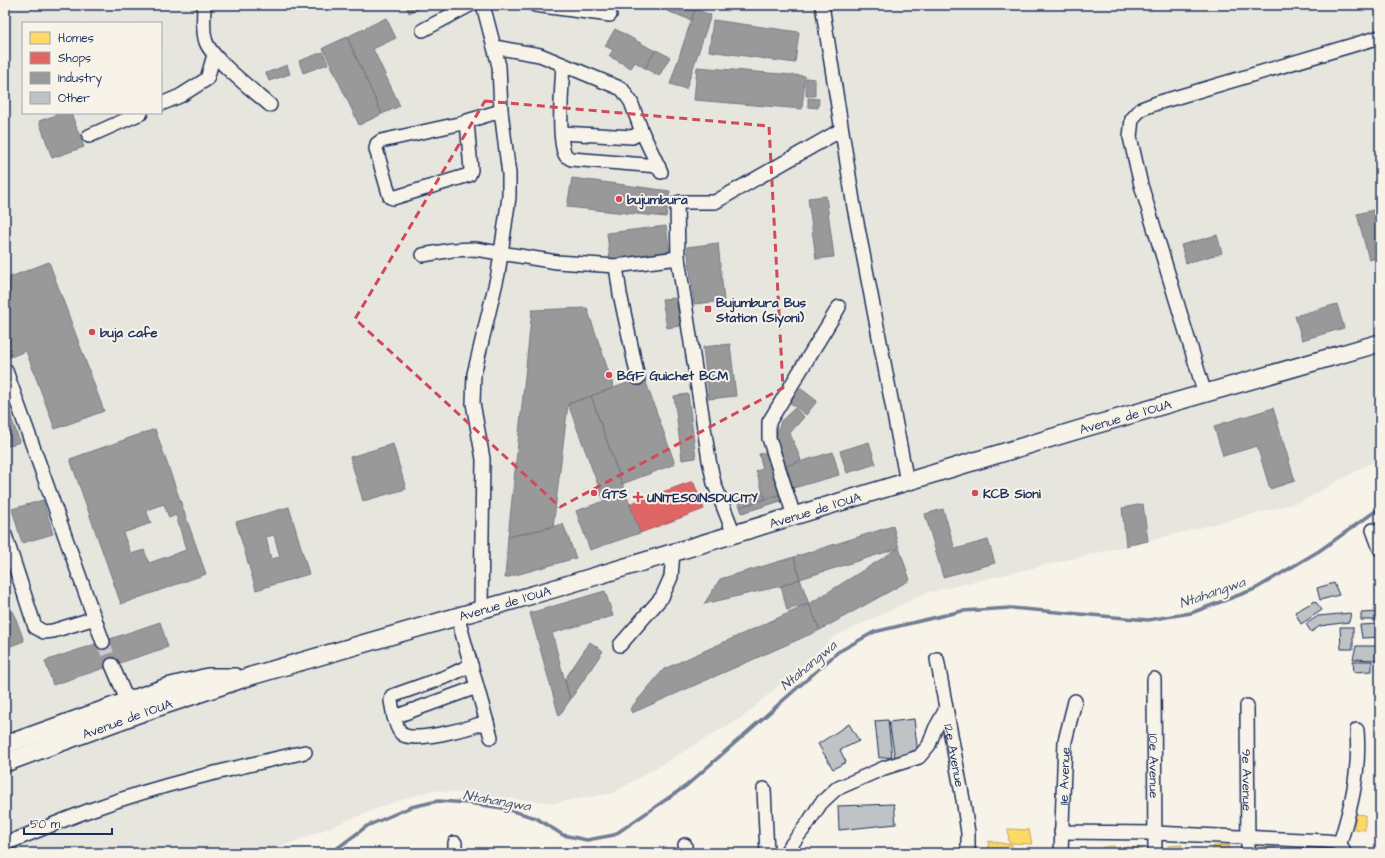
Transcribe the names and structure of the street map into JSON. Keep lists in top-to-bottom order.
{
  "streets": {
    "main road": ["Avenue de l'OUA"],
    "street": [
      "12e Avenue",
      "10e Avenue",
      "11e Avenue",
      "9e Avenue"
    ]
  },
  "water": ["Ntahangwa"],
  "places": {
    "other": [
      "bujumbura",
      "buja cafe",
      "BGF Guichet BCM",
      "GTS",
      "KCB Sioni"
    ],
    "transit": ["Bujumbura Bus Station (Siyoni)"],
    "health": ["UNITESOINSDUCITY"]
  },
  "legend": [
    "Homes",
    "Shops",
    "Industry",
    "Other"
  ],
  "scale_bar": "50 m"
}
